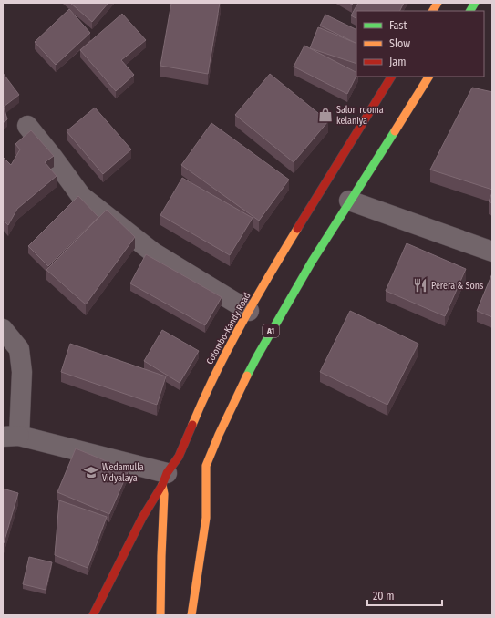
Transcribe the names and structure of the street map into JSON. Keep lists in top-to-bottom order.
{
  "streets": {
    "highway": ["Colombo-Kandy Road", "A1"]
  },
  "places": {
    "shop": ["Salon rooma kelaniya"],
    "restaurant": ["Perera & Sons"],
    "school or university": ["Wedamulla Vidyalaya"]
  },
  "legend": ["Fast", "Slow", "Jam"],
  "scale_bar": "20 m"
}
